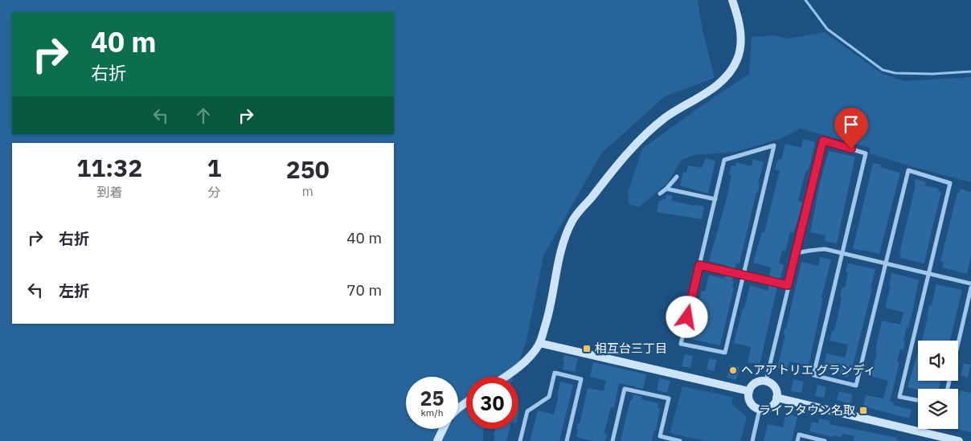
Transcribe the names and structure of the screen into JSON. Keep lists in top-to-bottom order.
{
  "places": {
    "transit": ["相互台三丁目", "ライフタウン名取"],
    "other": ["ヘアアトリエ グランディ"]
  },
  "page": {
    "turn": ["40 m", "右折"],
    "eta": [
      "11:32",
      "到着",
      "1",
      "分",
      "250",
      "m"
    ],
    "list": [
      {
        "name": "右折",
        "value": "40 m"
      },
      {
        "name": "左折",
        "value": "70 m"
      }
    ],
    "speed": "25 km/h",
    "limit": "30"
  }
}
